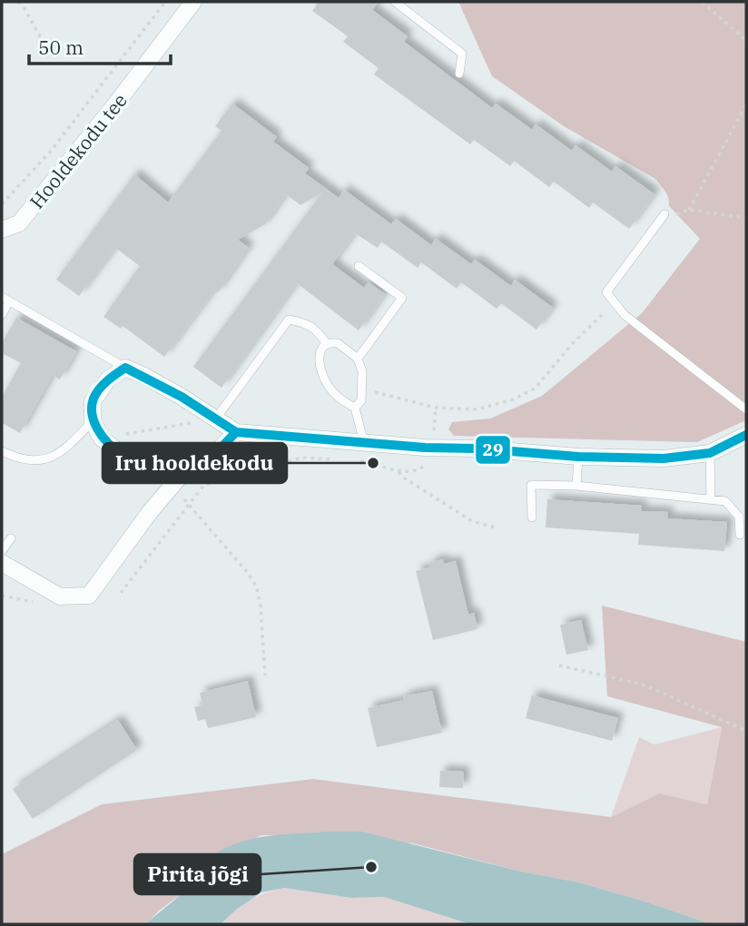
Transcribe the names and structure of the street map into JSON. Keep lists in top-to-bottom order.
{
  "streets": {
    "street": ["Hooldekodu tee"]
  },
  "places": ["Iru hooldekodu", "Pirita jõgi"],
  "lines": ["transit line 29"],
  "scale_bar": "50 m"
}
